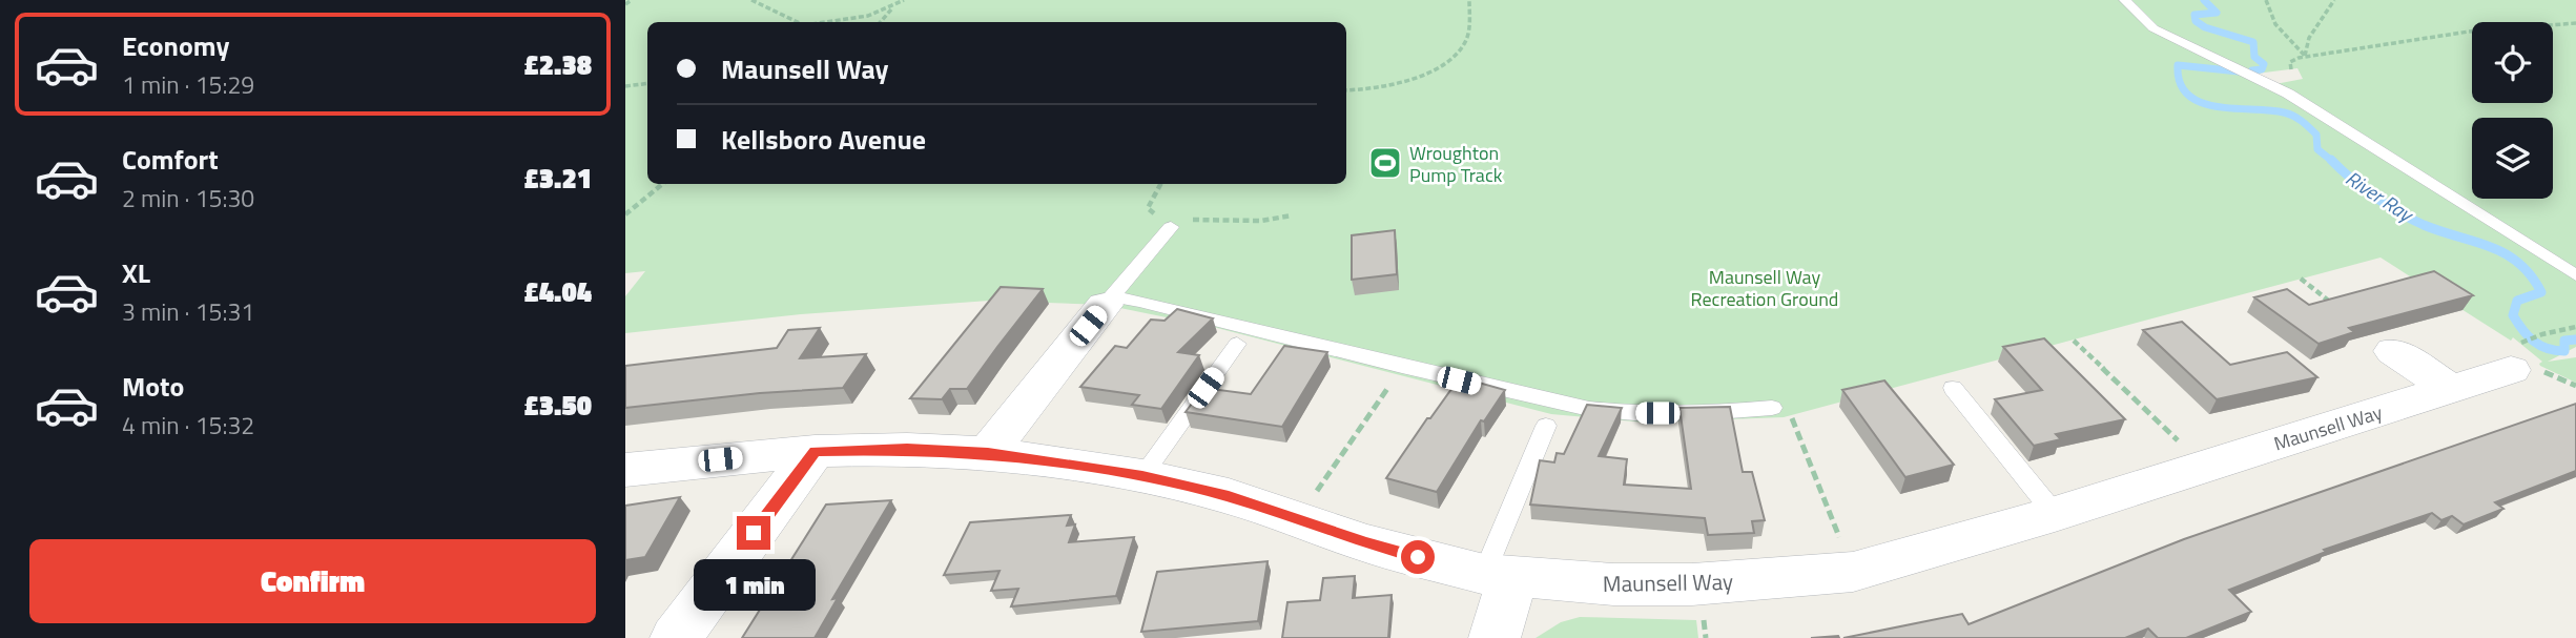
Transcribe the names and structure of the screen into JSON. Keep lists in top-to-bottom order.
{
  "streets": {
    "street": ["Maunsell Way"]
  },
  "water": ["River Ray"],
  "parks": ["Maunsell Way Recreation Ground"],
  "places": {
    "sports": ["Wroughton Pump Track"]
  },
  "page": {
    "list": [
      {
        "name": "Economy",
        "note": "1 min · 15:29",
        "value": "£2.38"
      },
      {
        "name": "Comfort",
        "note": "2 min · 15:30",
        "value": "£3.21"
      },
      {
        "name": "XL",
        "note": "3 min · 15:31",
        "value": "£4.04"
      },
      {
        "name": "Moto",
        "note": "4 min · 15:32",
        "value": "£3.50"
      }
    ],
    "banner": ["Maunsell Way", "Kellsboro Avenue"],
    "buttons": "Confirm",
    "bubble": "1 min"
  }
}
